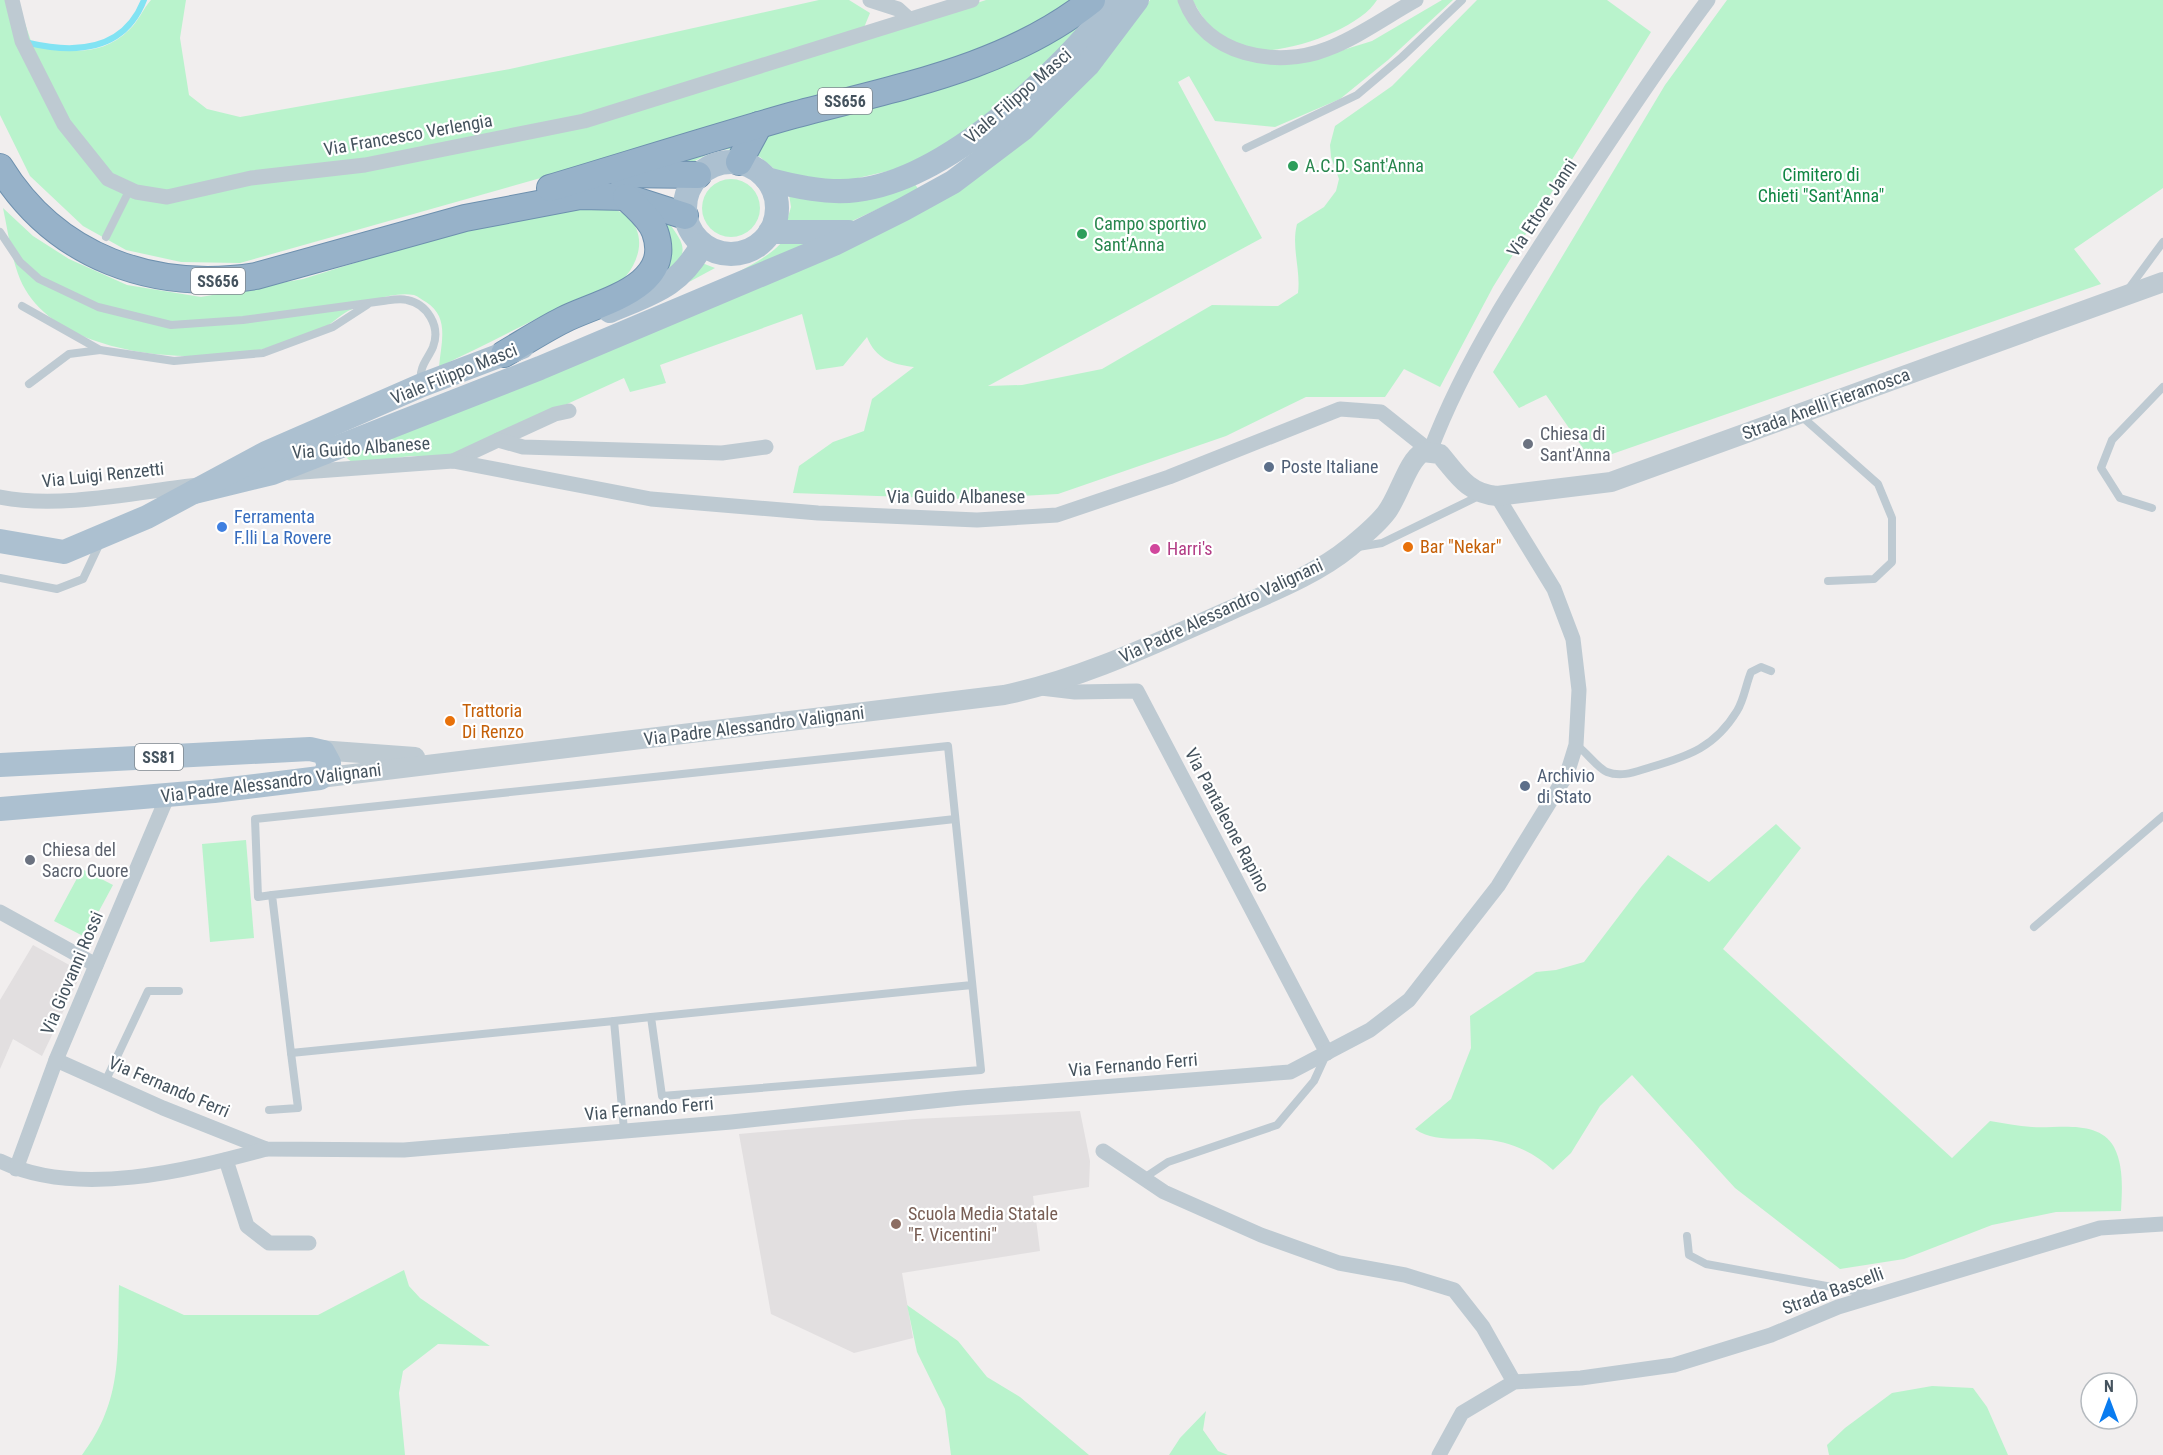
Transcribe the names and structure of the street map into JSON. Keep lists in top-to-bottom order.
{
  "streets": {
    "highway": ["SS656"],
    "main road": ["Viale Filippo Masci", "Via Padre Alessandro Valignani", "SS81"],
    "street": [
      "Via Francesco Verlengia",
      "Via Ettore Janni",
      "Strada Anelli Fieramosca",
      "Via Guido Albanese",
      "Via Luigi Renzetti",
      "Via Pantaleone Rapino",
      "Via Giovanni Rossi",
      "Via Fernando Ferri",
      "Strada Bascelli"
    ]
  },
  "crossings": [
    ["Viale Filippo Masci", "SS656"],
    ["Viale Filippo Masci", "Via Guido Albanese"],
    ["Viale Filippo Masci", "Via Luigi Renzetti"],
    ["Via Ettore Janni", "Via Guido Albanese"],
    ["Via Ettore Janni", "Via Padre Alessandro Valignani"],
    ["Strada Anelli Fieramosca", "Via Fernando Ferri"],
    ["Via Guido Albanese", "Via Padre Alessandro Valignani"],
    ["Via Padre Alessandro Valignani", "Via Pantaleone Rapino"],
    ["Via Padre Alessandro Valignani", "Via Giovanni Rossi"],
    ["Via Pantaleone Rapino", "Via Fernando Ferri"],
    ["Via Giovanni Rossi", "Via Fernando Ferri"]
  ],
  "parks": ["Cimitero di Chieti \"Sant'Anna\""],
  "places": [
    "A.C.D. Sant'Anna",
    "Campo sportivo Sant'Anna",
    "Chiesa di Sant'Anna",
    "Poste Italiane",
    "Ferramenta F.lli La Rovere",
    "Bar \"Nekar\"",
    "Harri's",
    "Trattoria Di Renzo",
    "Archivio di Stato",
    "Chiesa del Sacro Cuore",
    "Scuola Media Statale \"F. Vicentini\""
  ],
  "north": "top"
}
